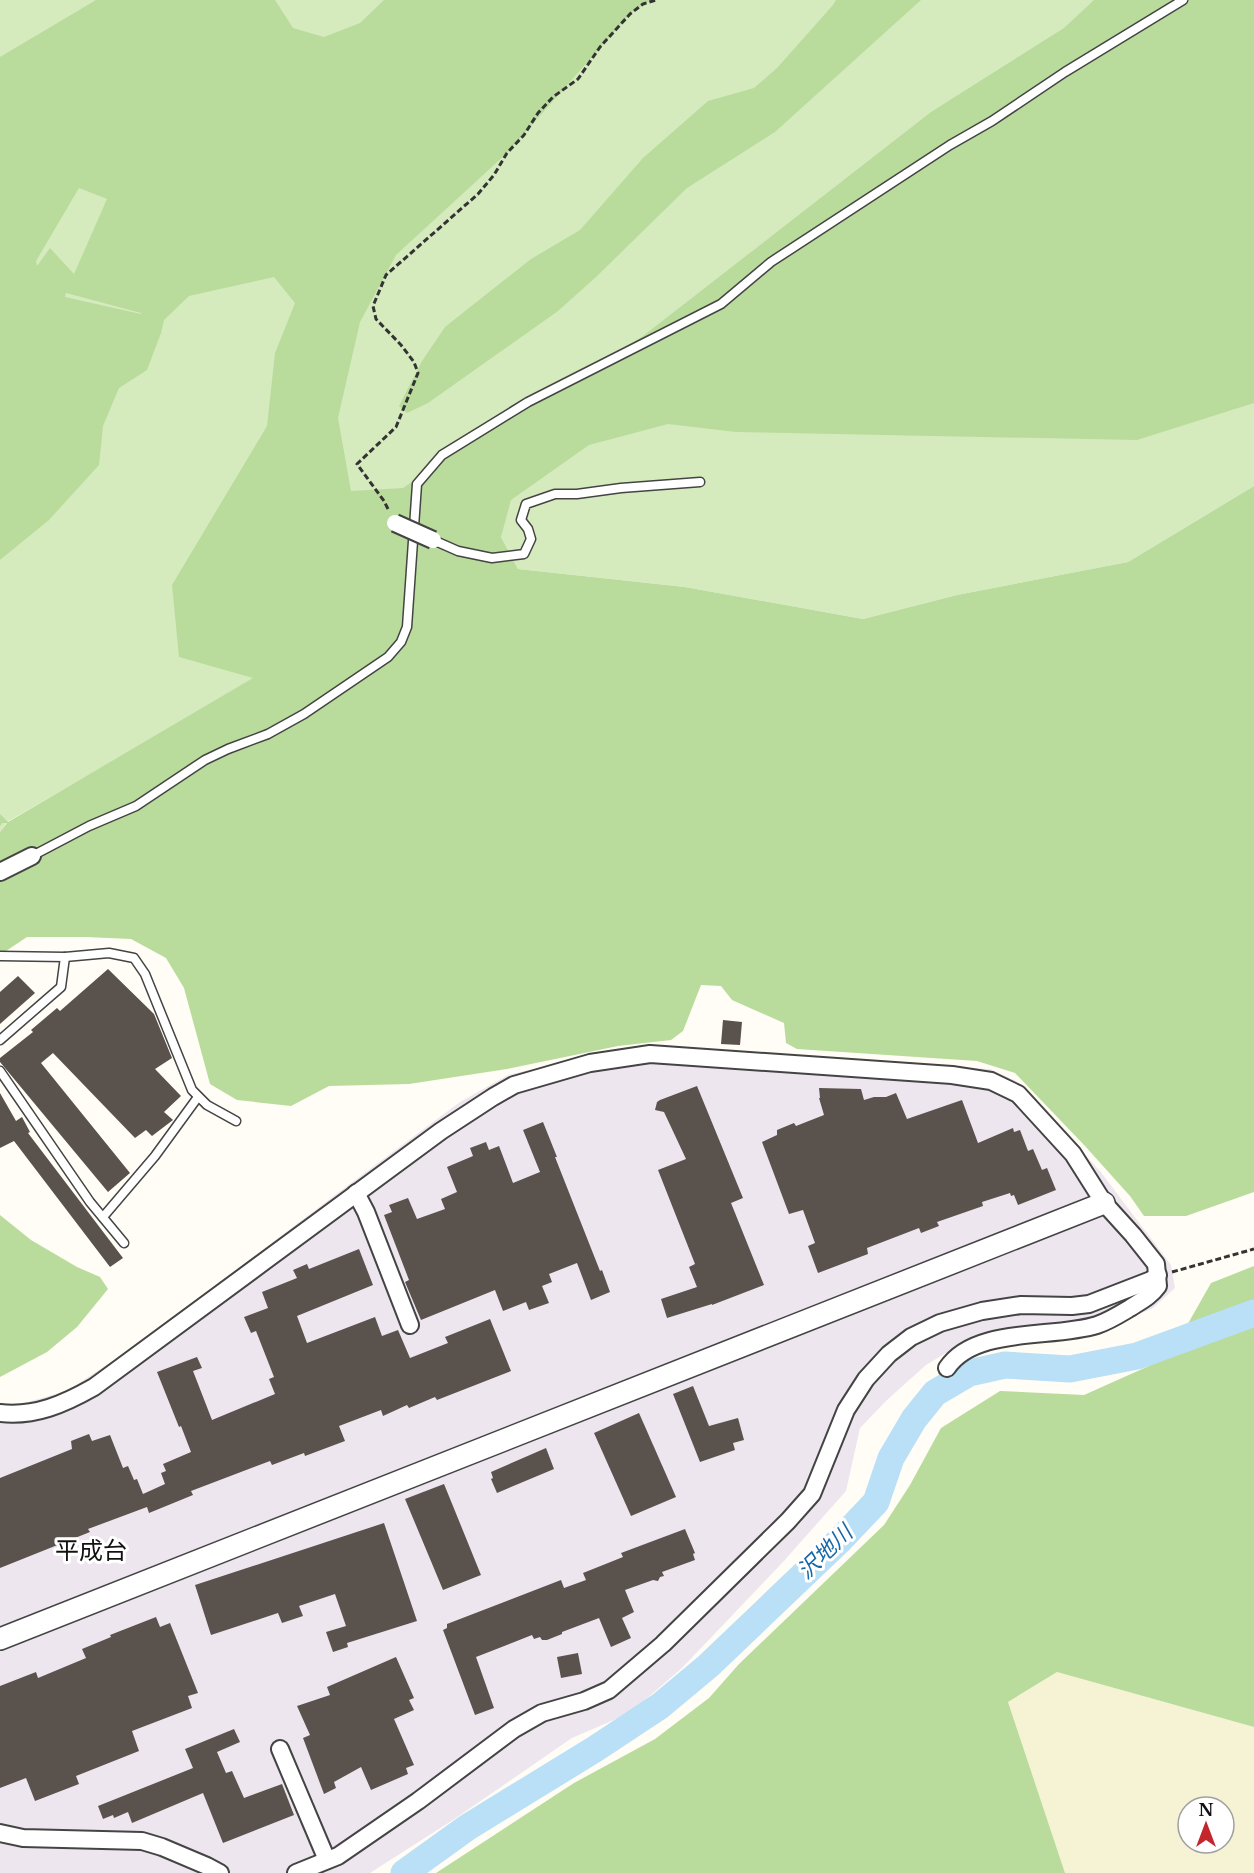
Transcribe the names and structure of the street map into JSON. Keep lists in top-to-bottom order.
{
  "districts": ["平成台"],
  "water": ["沢地川"],
  "north": "top"
}
